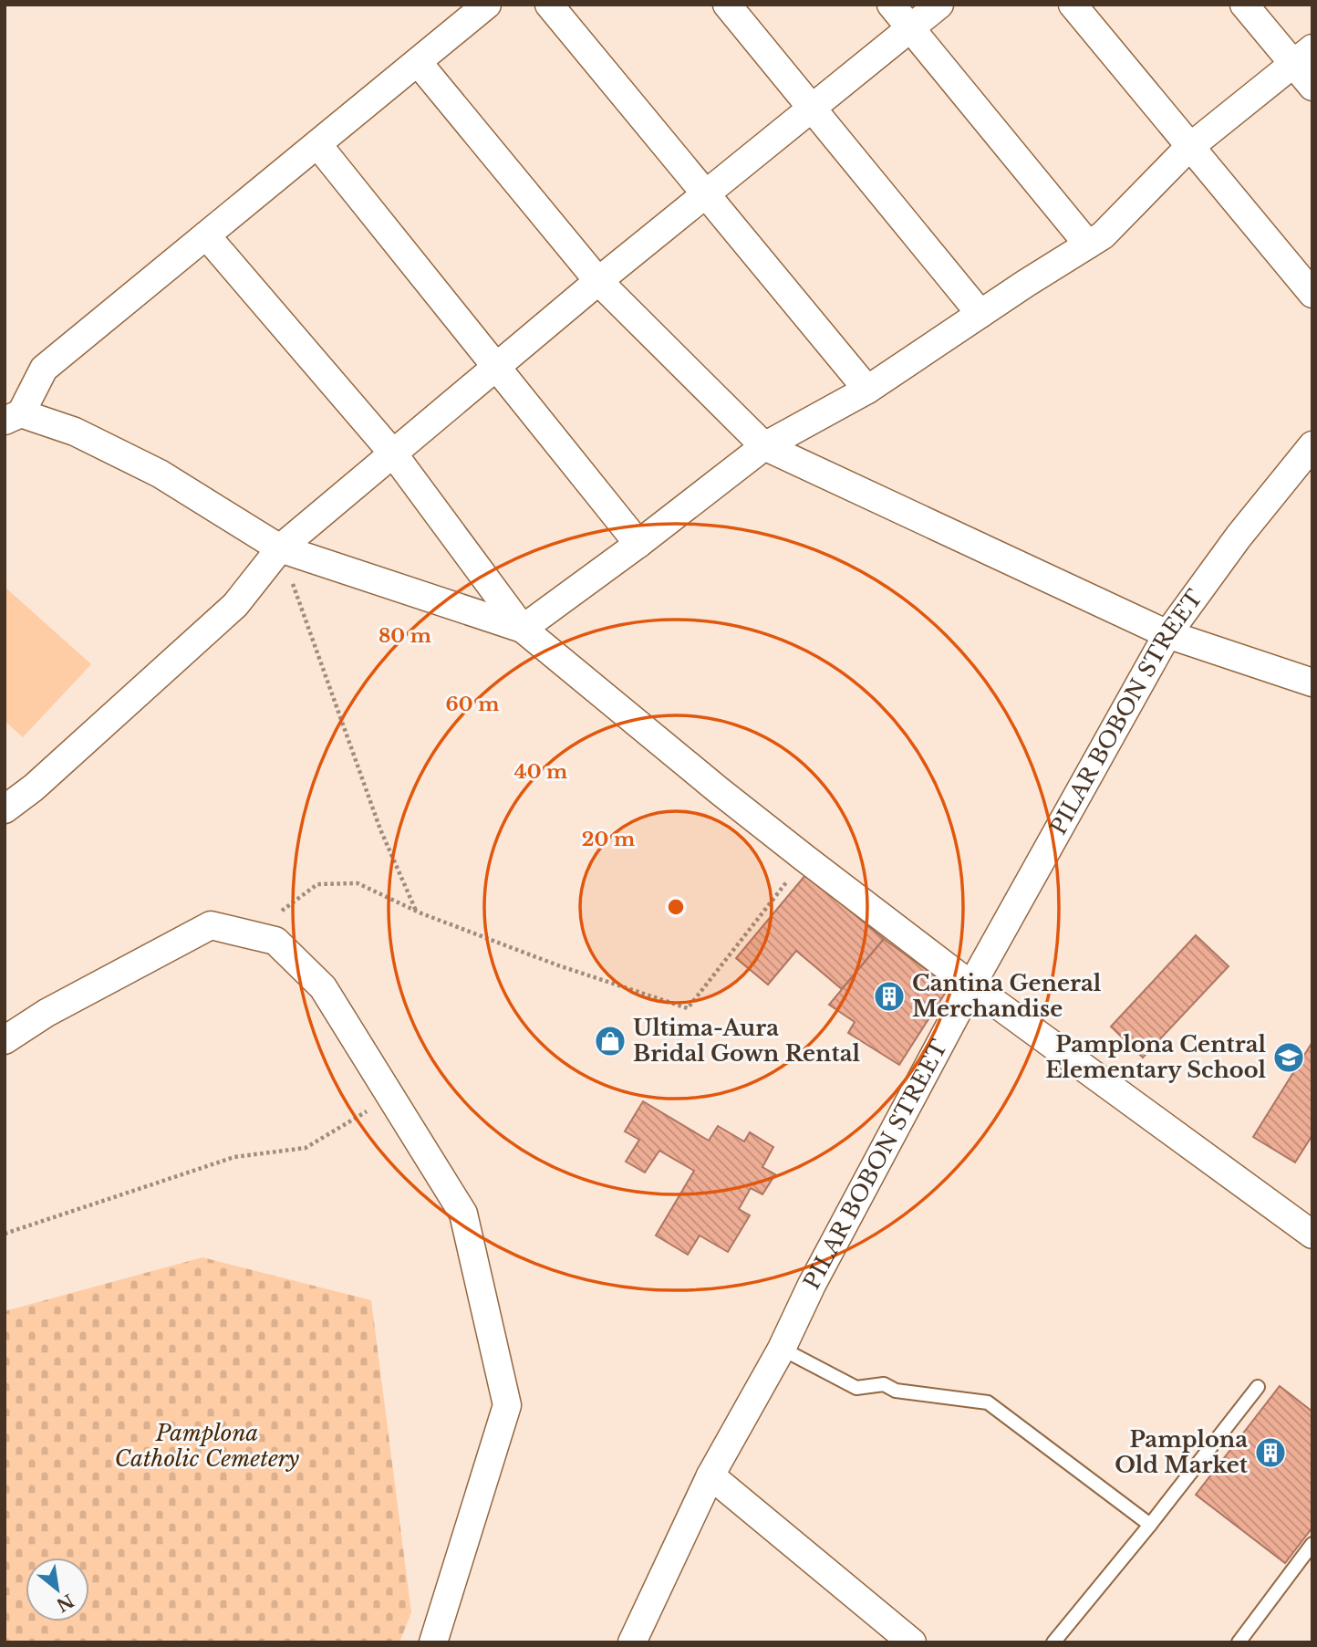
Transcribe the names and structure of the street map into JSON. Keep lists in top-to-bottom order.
{
  "streets": {
    "street": ["PILAR BOBON STREET"]
  },
  "parks": ["Pamplona Catholic Cemetery"],
  "places": {
    "building": ["Cantina General Merchandise", "Pamplona Old Market"],
    "shop": ["Ultima-Aura Bridal Gown Rental"],
    "school or university": ["Pamplona Central Elementary School"]
  },
  "north": "bottom right",
  "rings": [
    "80 m",
    "60 m",
    "40 m",
    "20 m"
  ]
}
